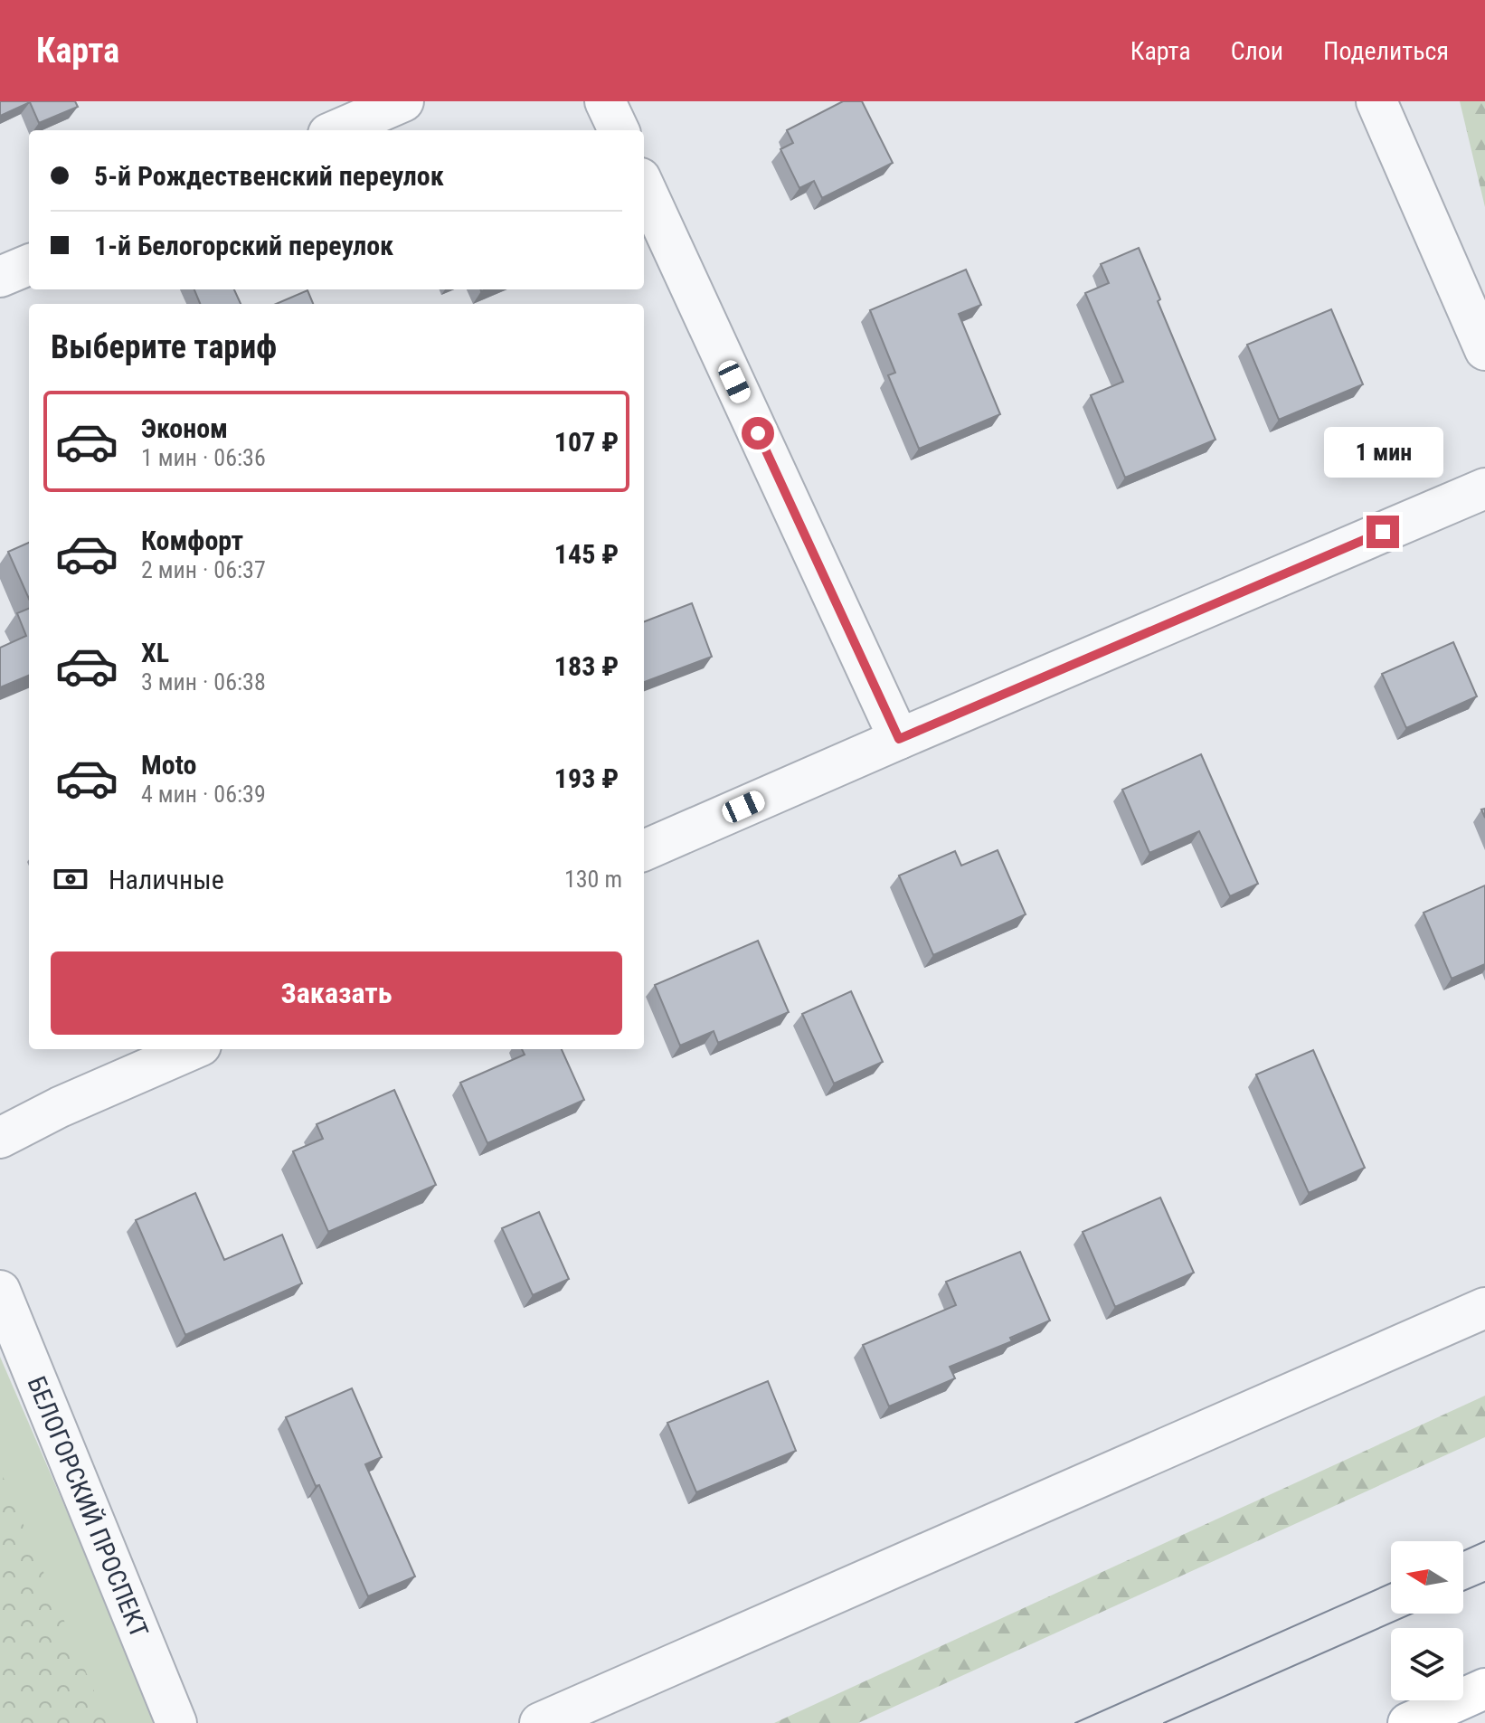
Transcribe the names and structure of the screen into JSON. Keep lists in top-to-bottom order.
{
  "streets": {
    "street": ["БЕЛОГОРСКИЙ ПРОСПЕКТ"]
  },
  "north": "left",
  "page": {
    "header": "Карта",
    "nav": ["Карта", "Слои", "Поделиться"],
    "banner": ["5-й Рождественский переулок", "1-й Белогорский переулок"],
    "heading": "Выберите тариф",
    "list": [
      {
        "name": "Эконом",
        "note": "1 мин · 06:36",
        "value": "107 ₽"
      },
      {
        "name": "Комфорт",
        "note": "2 мин · 06:37",
        "value": "145 ₽"
      },
      {
        "name": "XL",
        "note": "3 мин · 06:38",
        "value": "183 ₽"
      },
      {
        "name": "Moto",
        "note": "4 мин · 06:39",
        "value": "193 ₽"
      }
    ],
    "bubble": "1 мин",
    "pay": ["Наличные", "130 m"],
    "buttons": "Заказать"
  }
}
